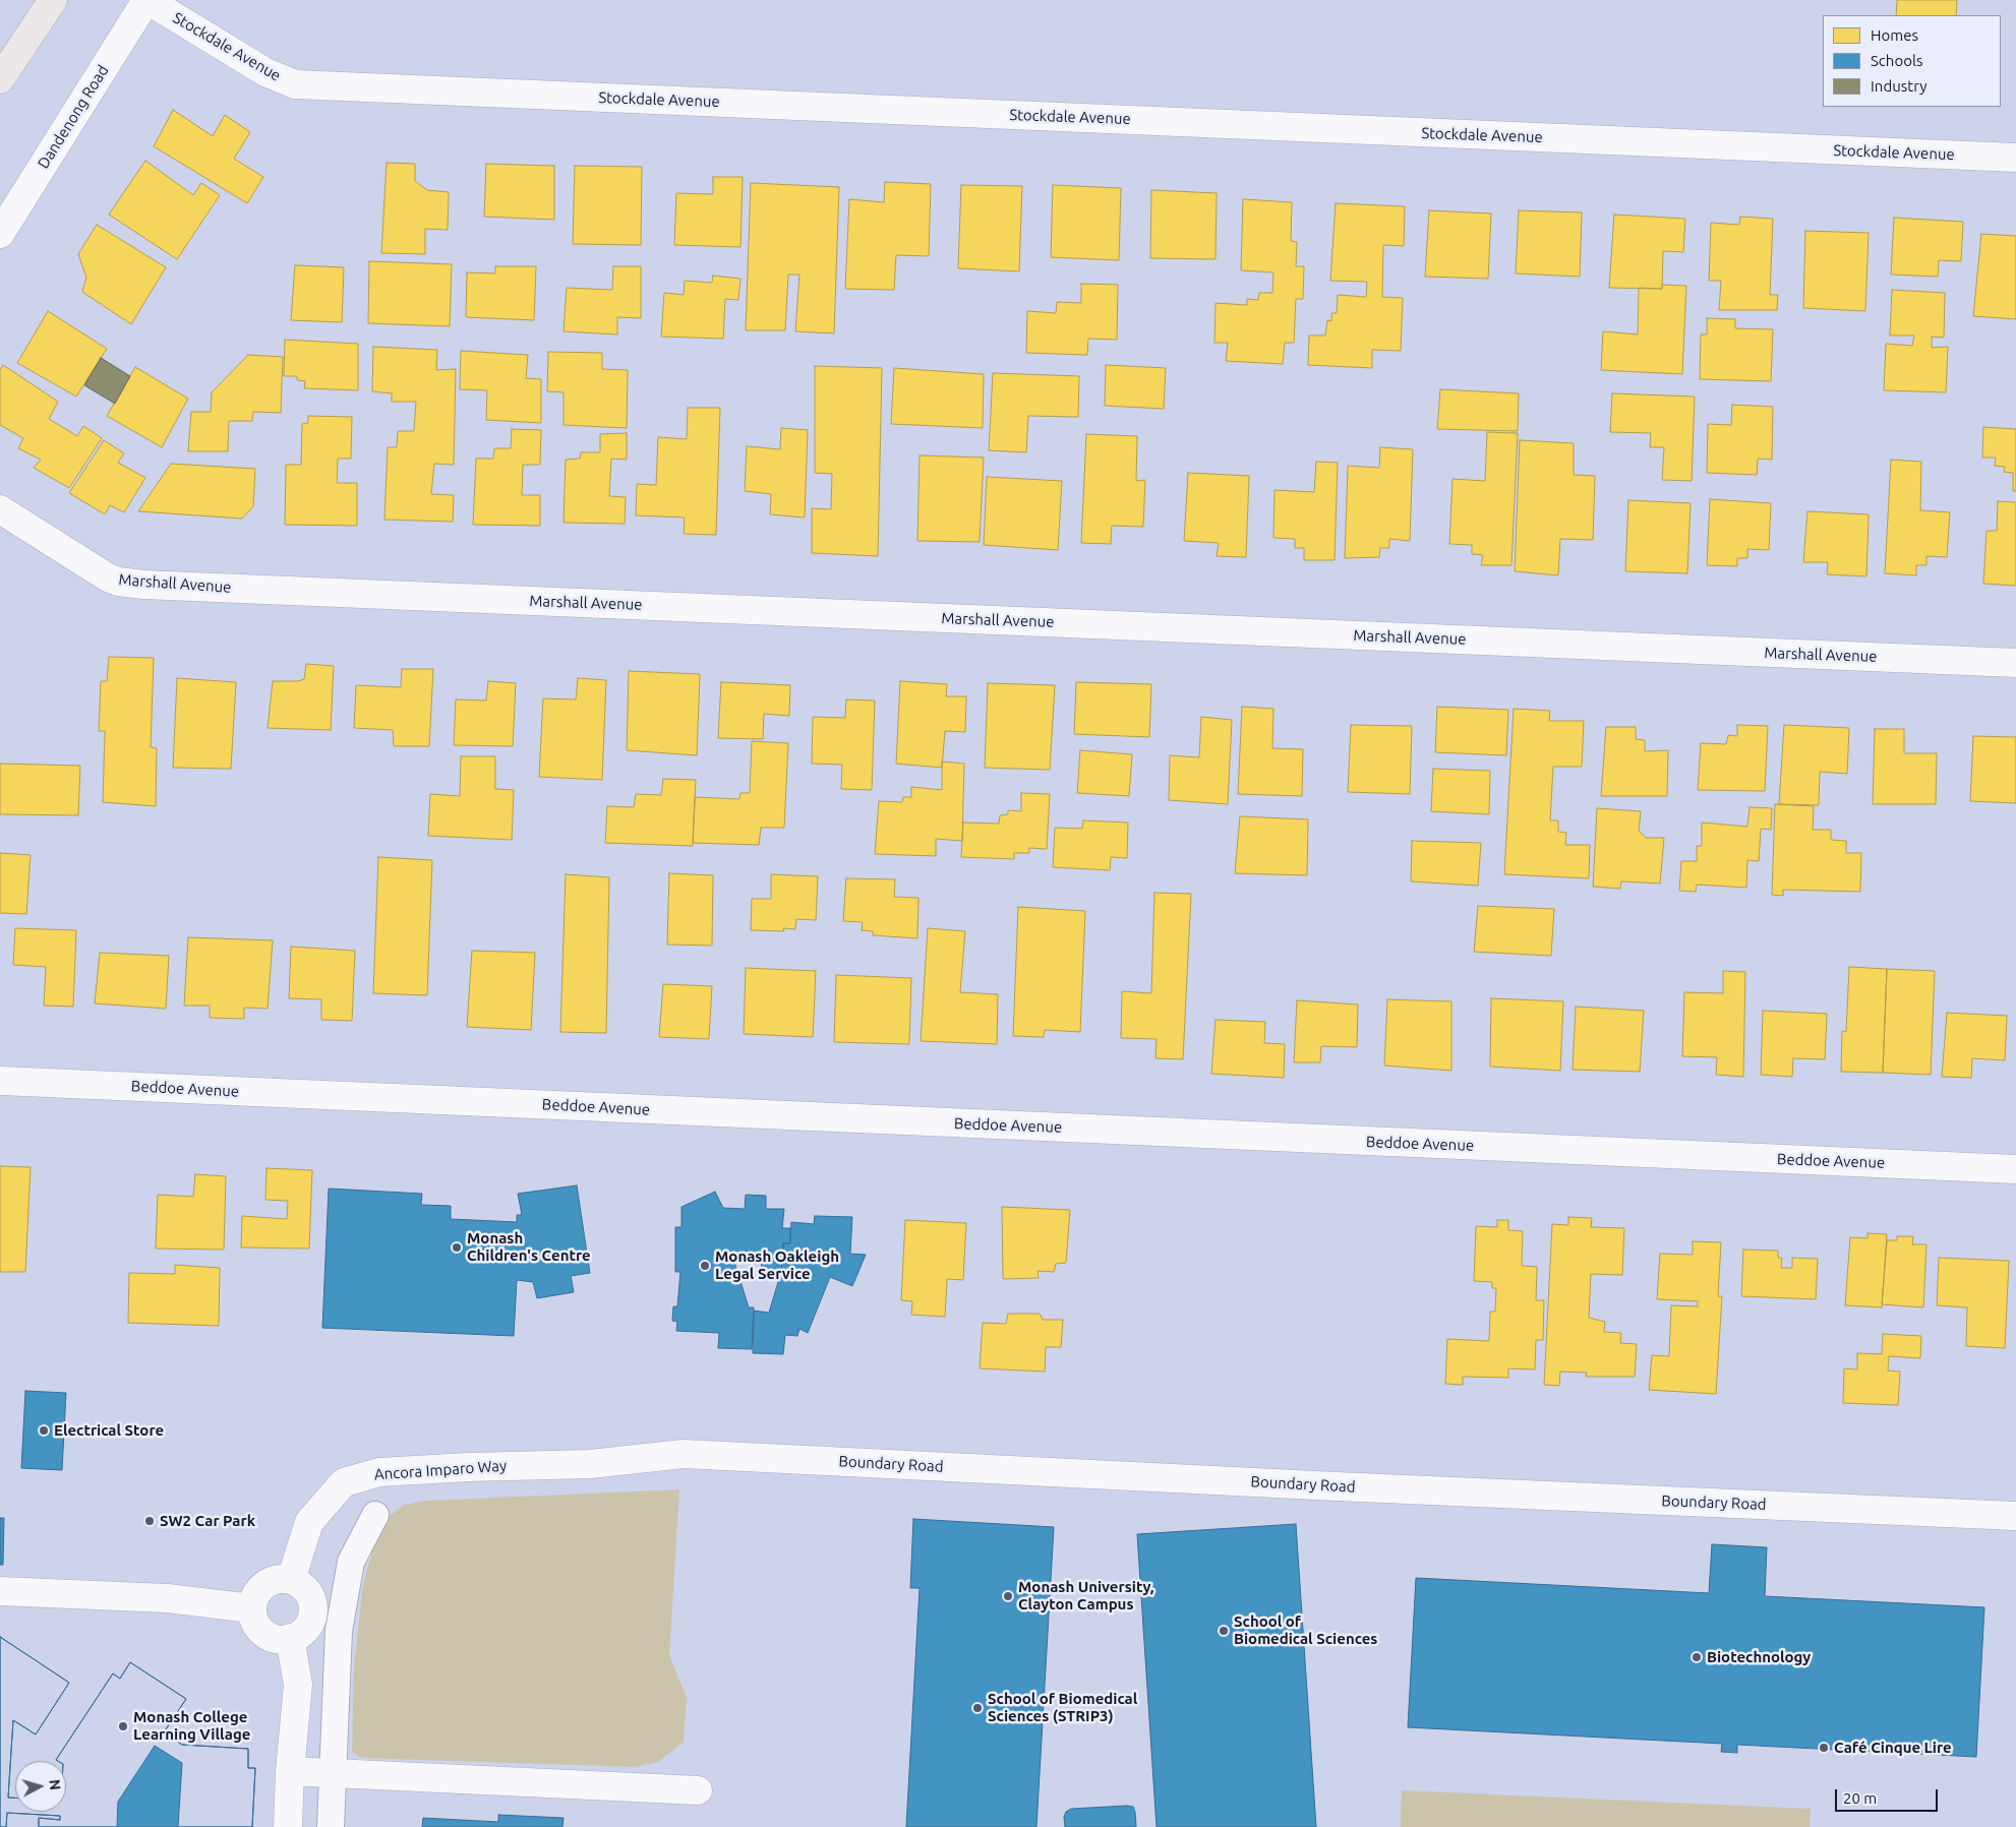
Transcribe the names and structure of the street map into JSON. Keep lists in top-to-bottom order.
{
  "streets": {
    "street": [
      "Stockdale Avenue",
      "Dandenong Road",
      "Marshall Avenue",
      "Beddoe Avenue",
      "Boundary Road",
      "Ancora Imparo Way"
    ]
  },
  "crossings": [
    ["Stockdale Avenue", "Dandenong Road"],
    ["Boundary Road", "Ancora Imparo Way"]
  ],
  "places": [
    "Monash Children's Centre",
    "Monash Oakleigh Legal Service",
    "Electrical Store",
    "SW2 Car Park",
    "Monash University, Clayton Campus",
    "School of Biomedical Sciences",
    "Biotechnology",
    "School of Biomedical Sciences (STRIP3)",
    "Monash College Learning Village",
    "Café Cinque Lire"
  ],
  "legend": ["Homes", "Schools", "Industry"],
  "scale_bar": "20 m",
  "north": "right"
}
